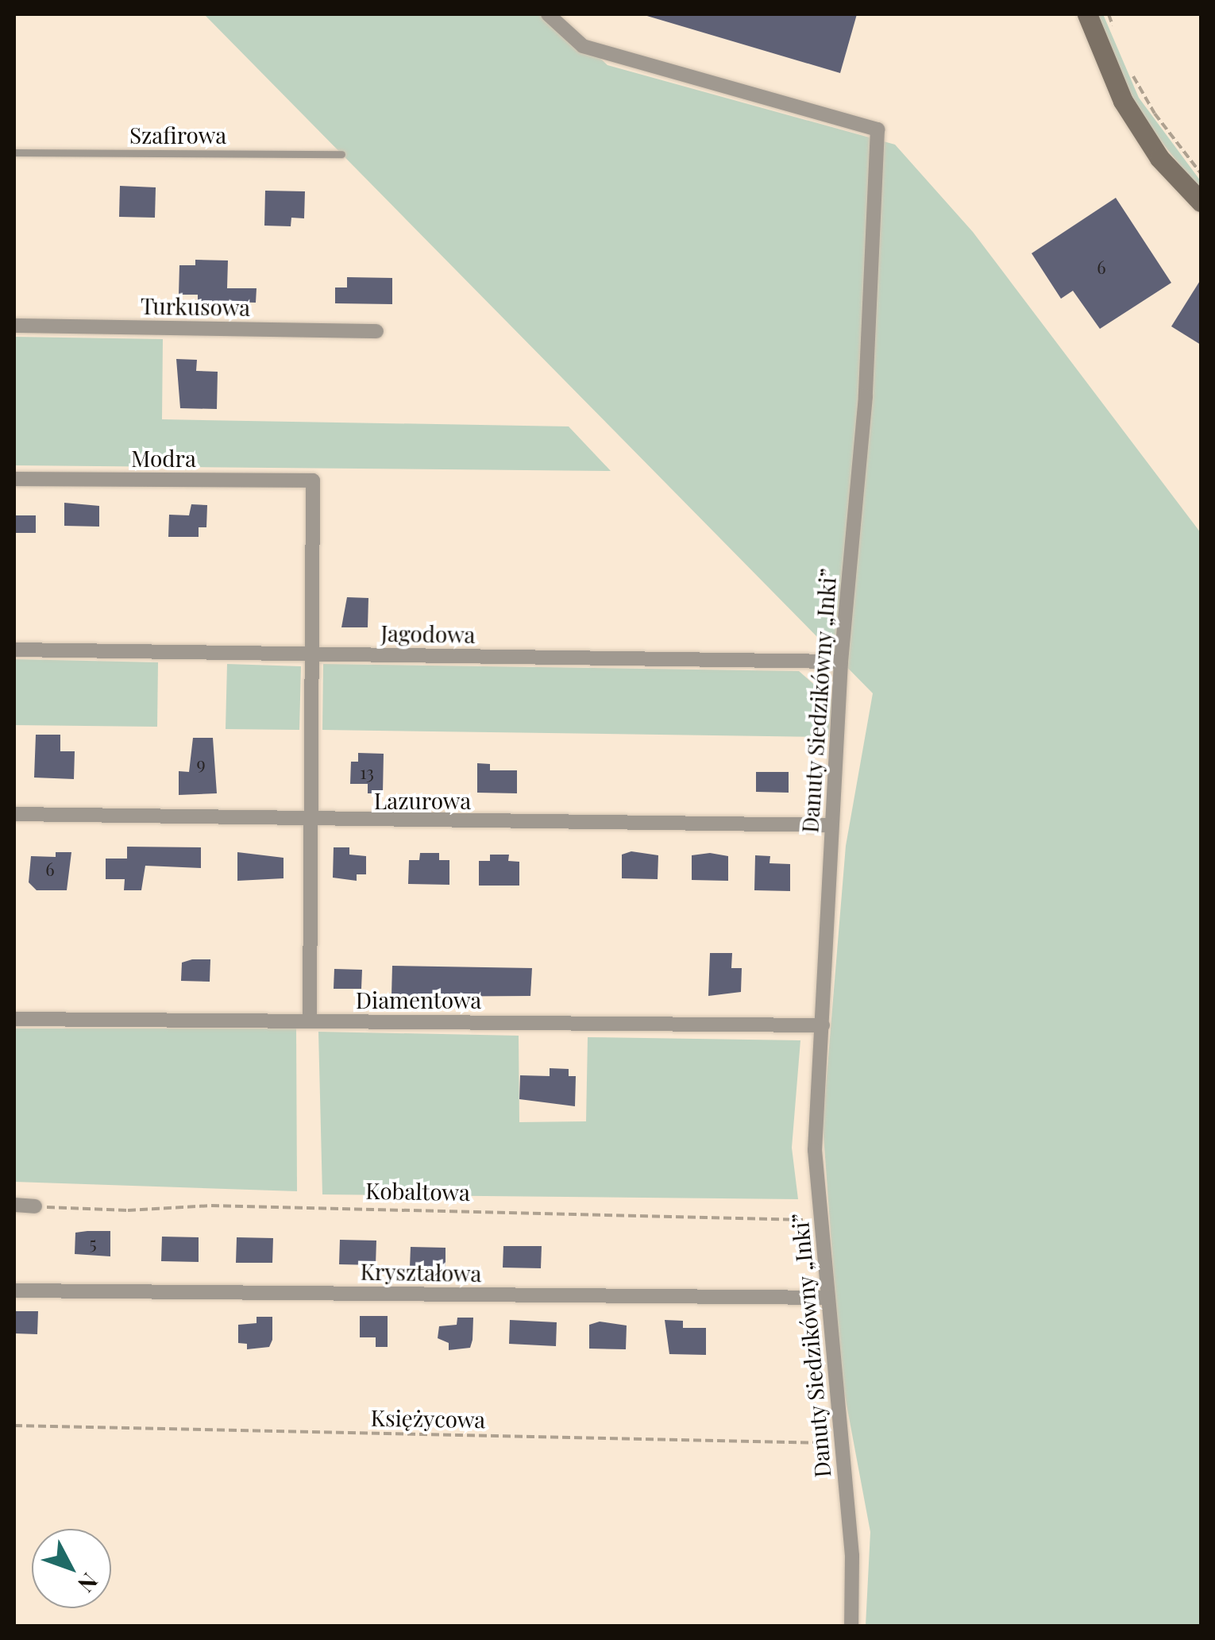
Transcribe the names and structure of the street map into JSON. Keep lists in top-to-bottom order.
{
  "streets": {
    "street": [
      "Turkusowa",
      "Modra",
      "Jagodowa",
      "Danuty Siedzikówny „Inki”",
      "Lazurowa",
      "Diamentowa",
      "Kryształowa"
    ],
    "lane": ["Szafirowa"],
    "path": ["Kobaltowa", "Księżycowa"]
  },
  "crossings": [
    ["Modra", "Jagodowa"],
    ["Jagodowa", "Danuty Siedzikówny „Inki”"],
    ["Danuty Siedzikówny „Inki”", "Lazurowa"],
    ["Danuty Siedzikówny „Inki”", "Diamentowa"],
    ["Danuty Siedzikówny „Inki”", "Kobaltowa"],
    ["Danuty Siedzikówny „Inki”", "Kryształowa"],
    ["Danuty Siedzikówny „Inki”", "Księżycowa"]
  ],
  "house_numbers": [
    "6",
    "9",
    "13",
    "6",
    "5"
  ],
  "north": "bottom right"
}
